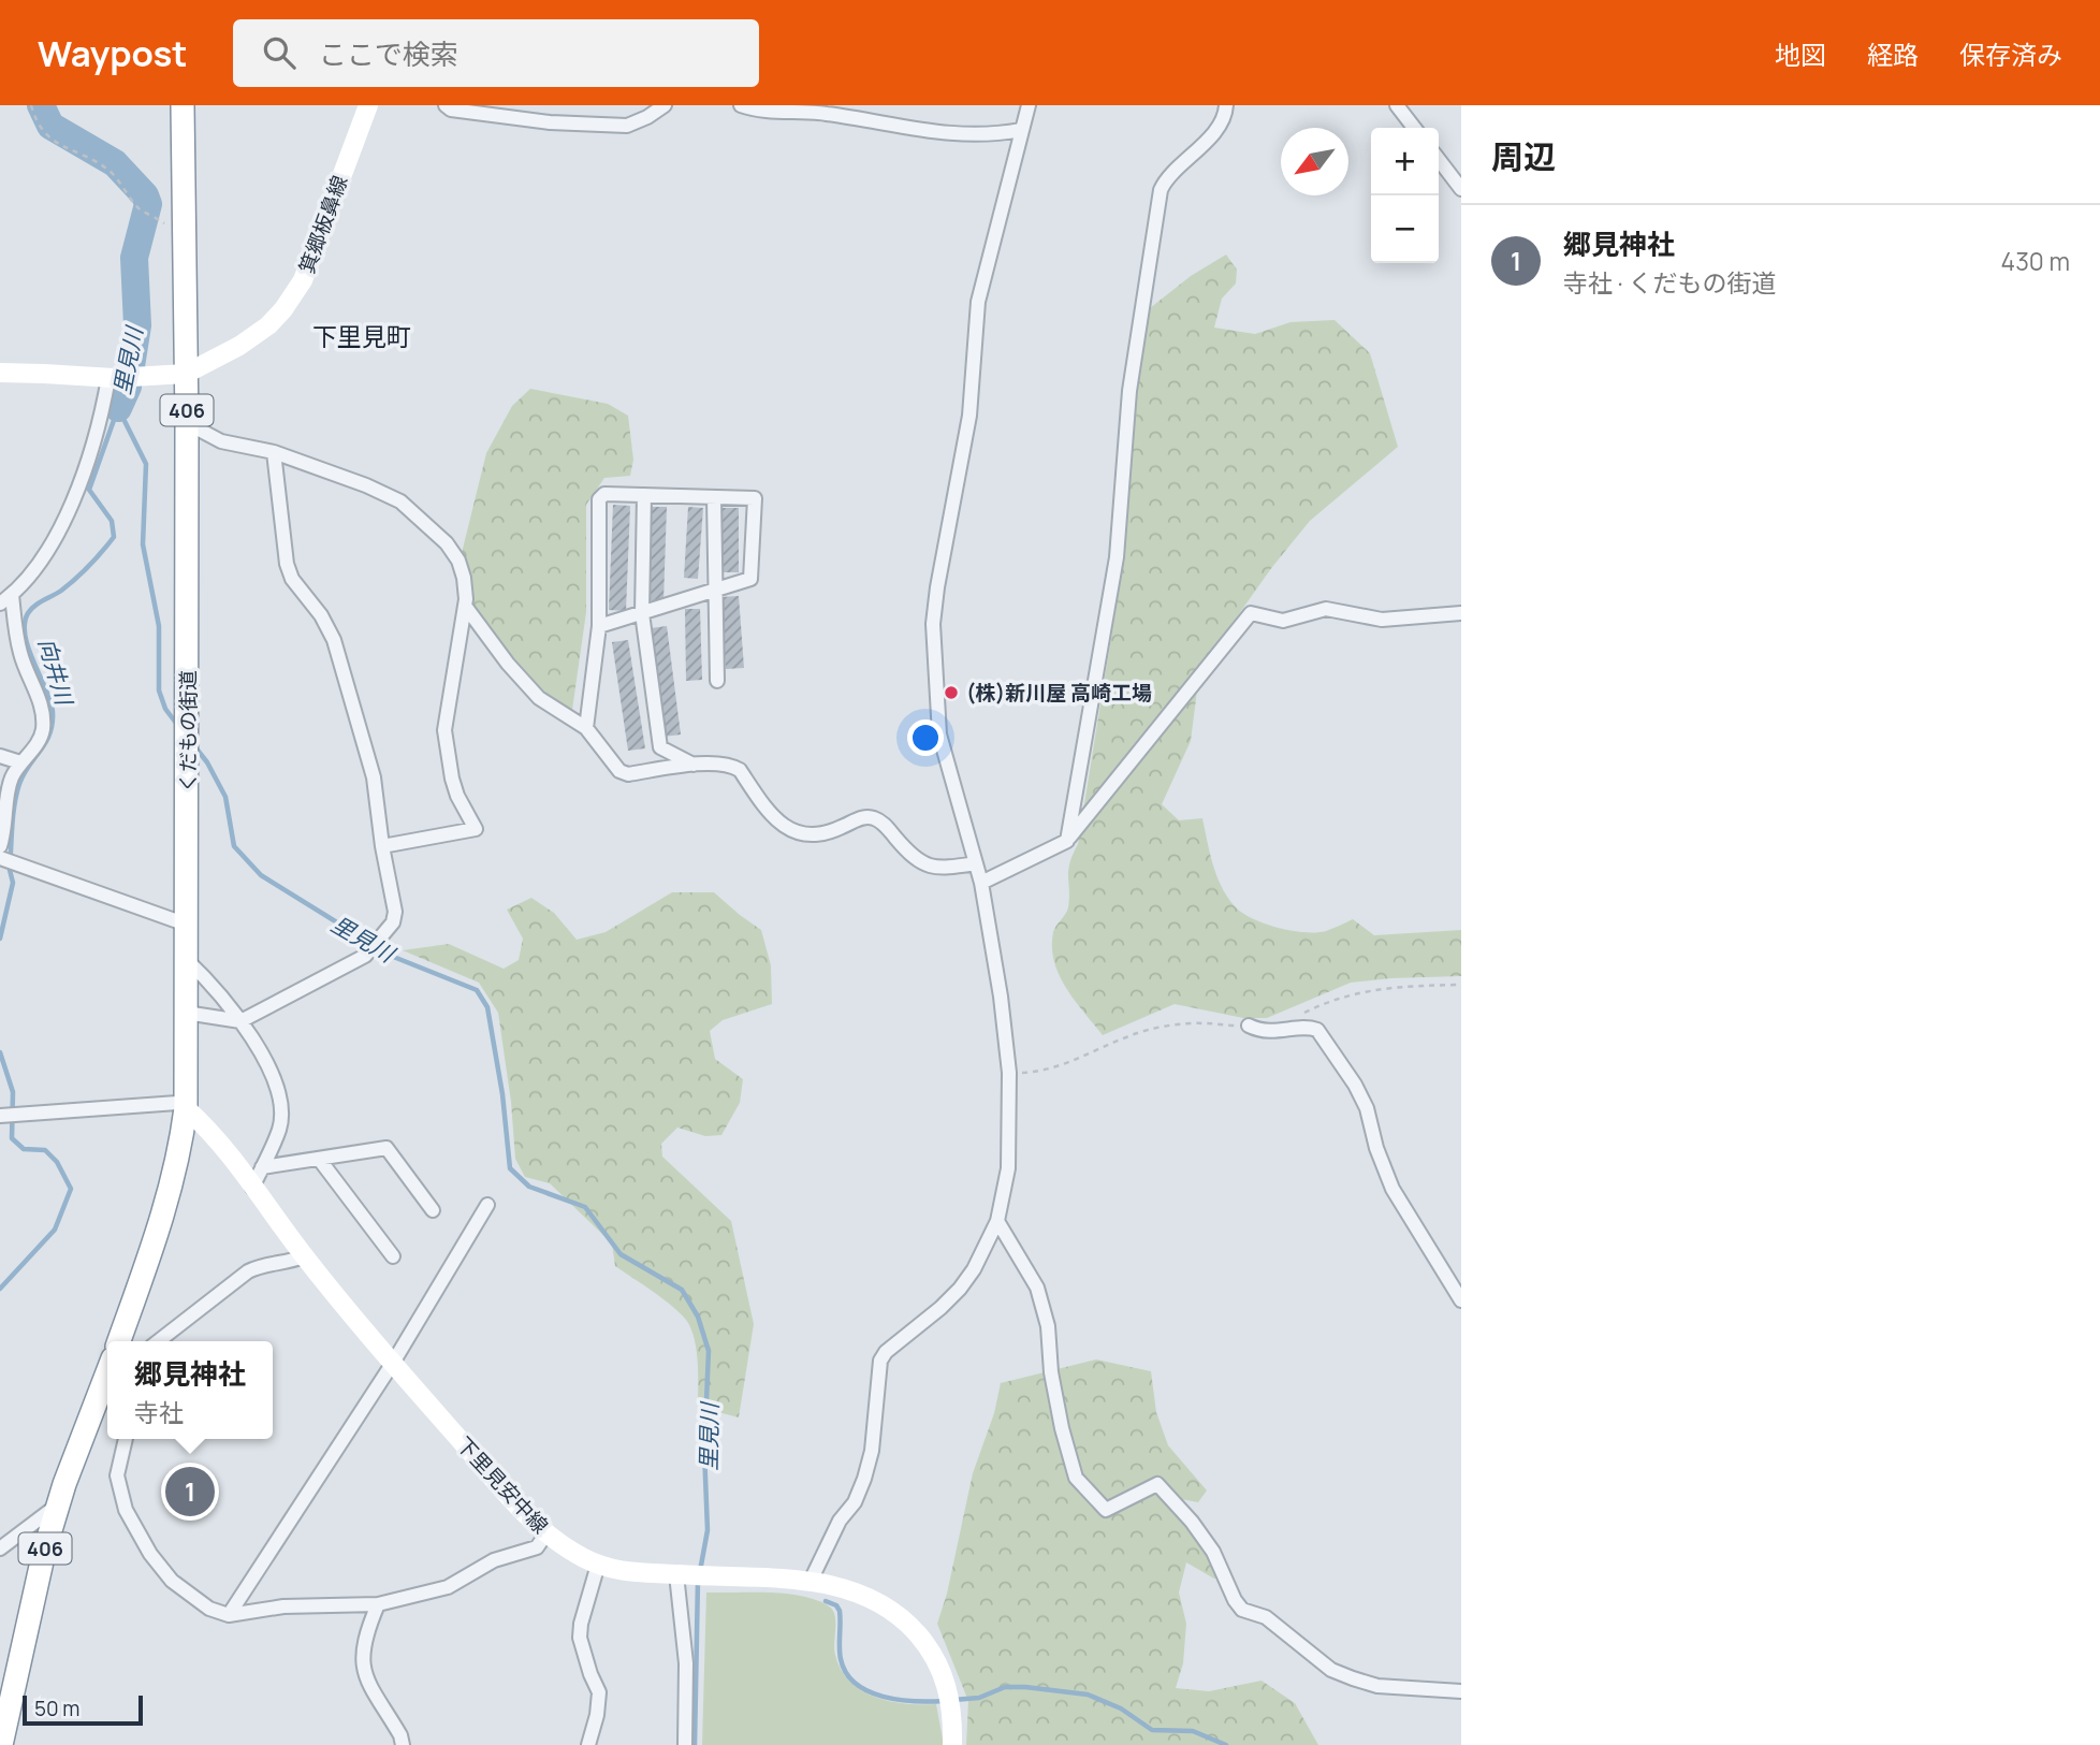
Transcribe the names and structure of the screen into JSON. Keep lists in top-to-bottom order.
{
  "streets": {
    "highway": ["406", "くだもの街道"],
    "main road": ["箕郷板鼻線", "下里見安中線"]
  },
  "crossings": [
    ["箕郷板鼻線", "くだもの街道"],
    ["くだもの街道", "下里見安中線"]
  ],
  "districts": ["下里見町"],
  "water": ["里見川", "向井川"],
  "places": ["(株)新川屋 高崎工場"],
  "scale_bar": "50 m",
  "north": "bottom left",
  "page": {
    "header": "Waypost",
    "search": "ここで検索",
    "nav": ["地図", "経路", "保存済み"],
    "heading": "周辺",
    "map_buttons": ["+", "−"],
    "list": [
      {
        "mark": "1",
        "name": "郷見神社",
        "note": "寺社 · くだもの街道",
        "value": "430 m"
      }
    ],
    "popup": ["郷見神社", "寺社"],
    "pins": "1",
    "scale": "50 m"
  }
}
